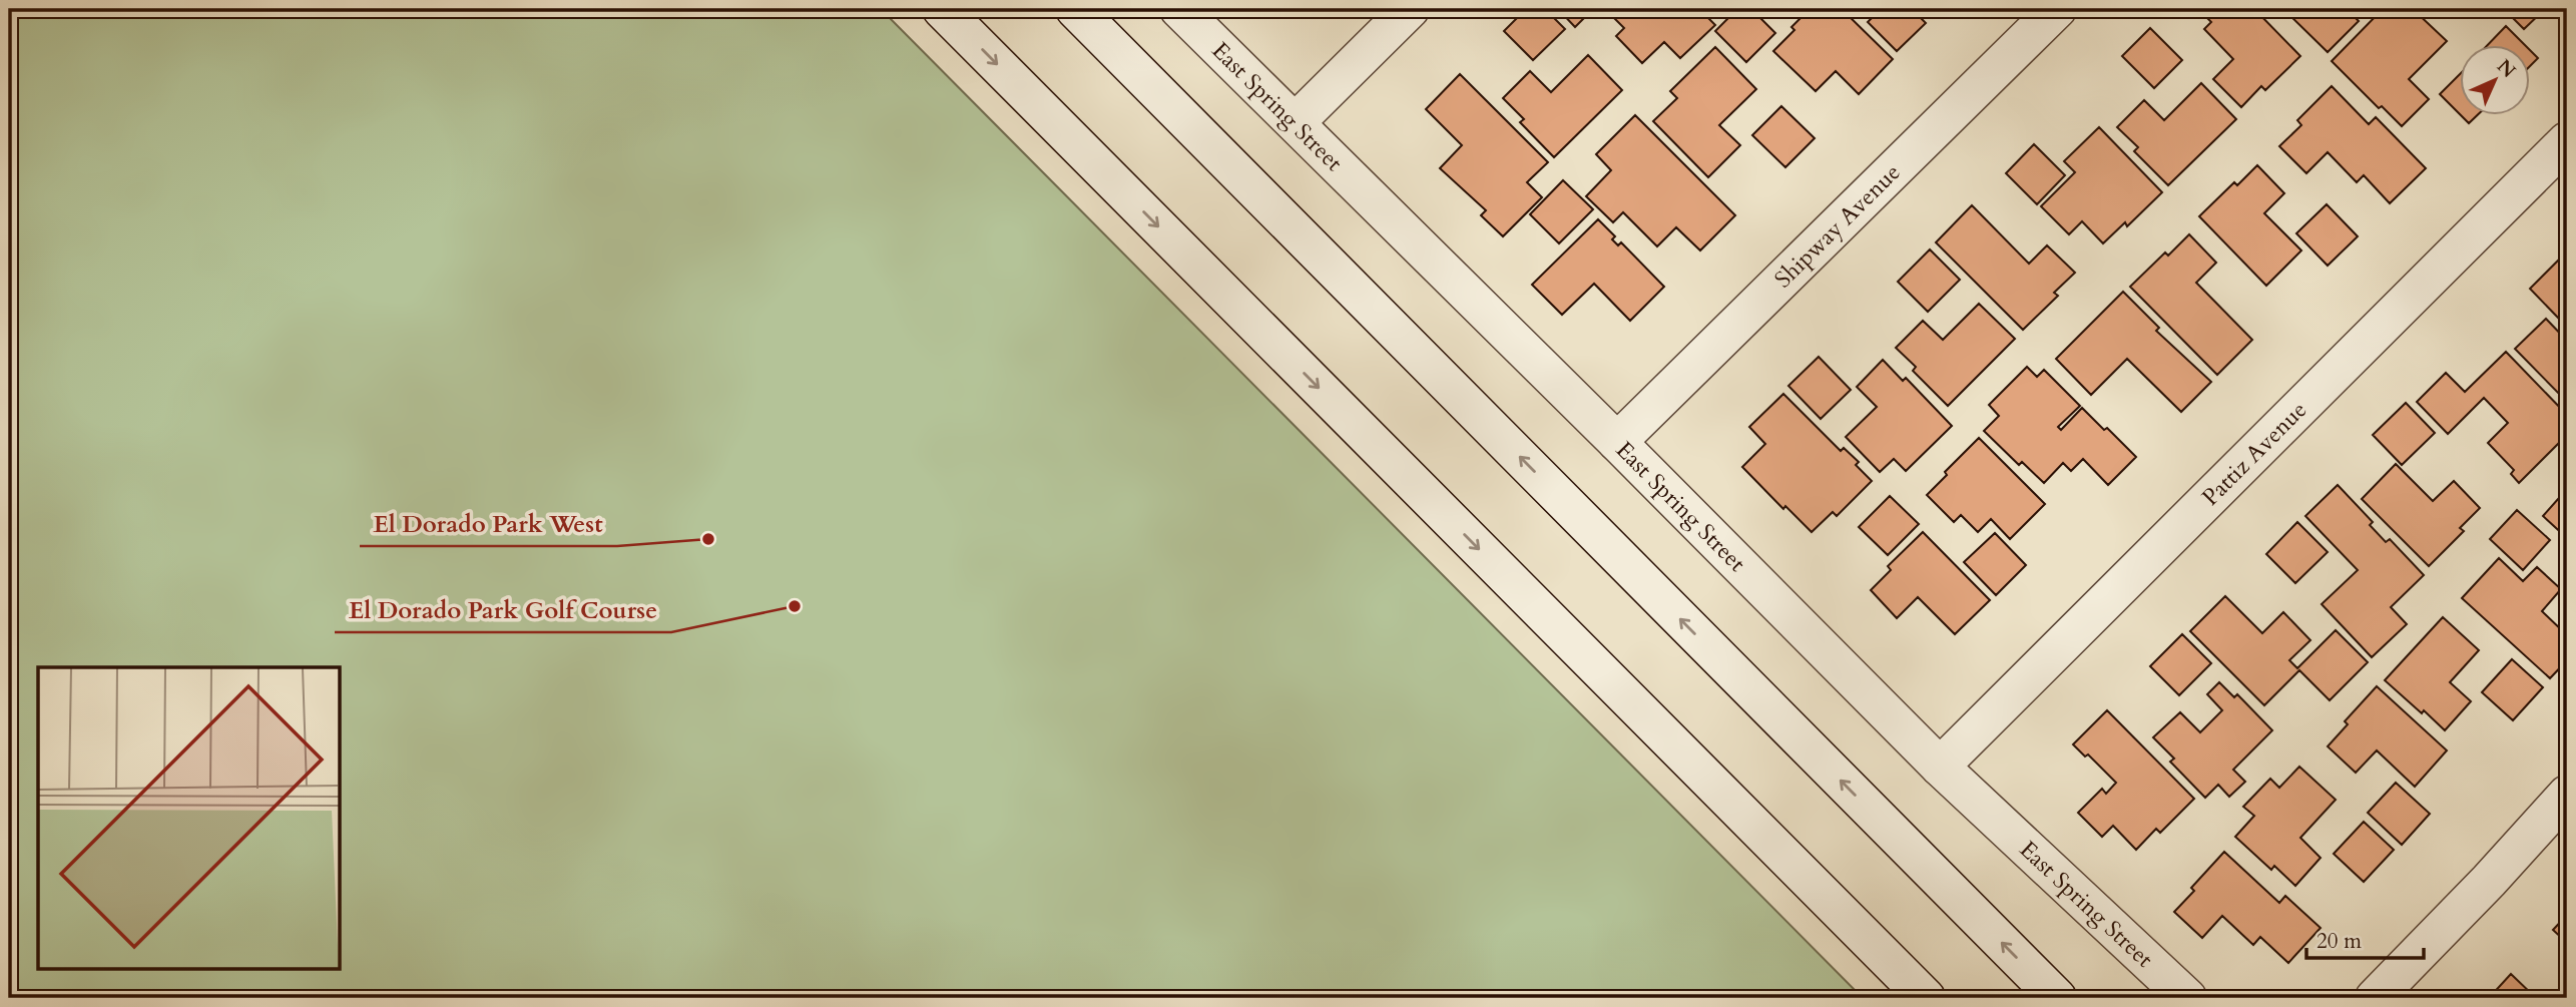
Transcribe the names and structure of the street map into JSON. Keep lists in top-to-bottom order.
{
  "streets": {
    "street": ["East Spring Street", "Shipway Avenue", "Pattiz Avenue"]
  },
  "crossings": [
    ["East Spring Street", "Shipway Avenue"],
    ["East Spring Street", "Pattiz Avenue"]
  ],
  "places": ["El Dorado Park West", "El Dorado Park Golf Course"],
  "scale_bar": "20 m",
  "north": "top right"
}
